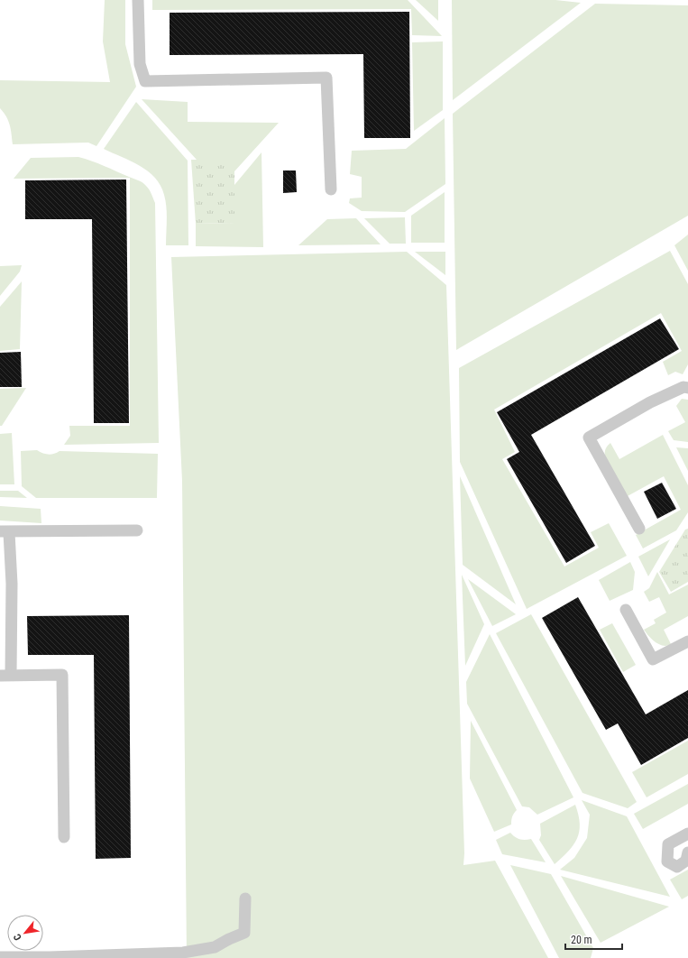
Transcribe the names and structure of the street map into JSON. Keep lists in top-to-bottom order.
{
  "scale_bar": "20 m",
  "north": "bottom left"
}
